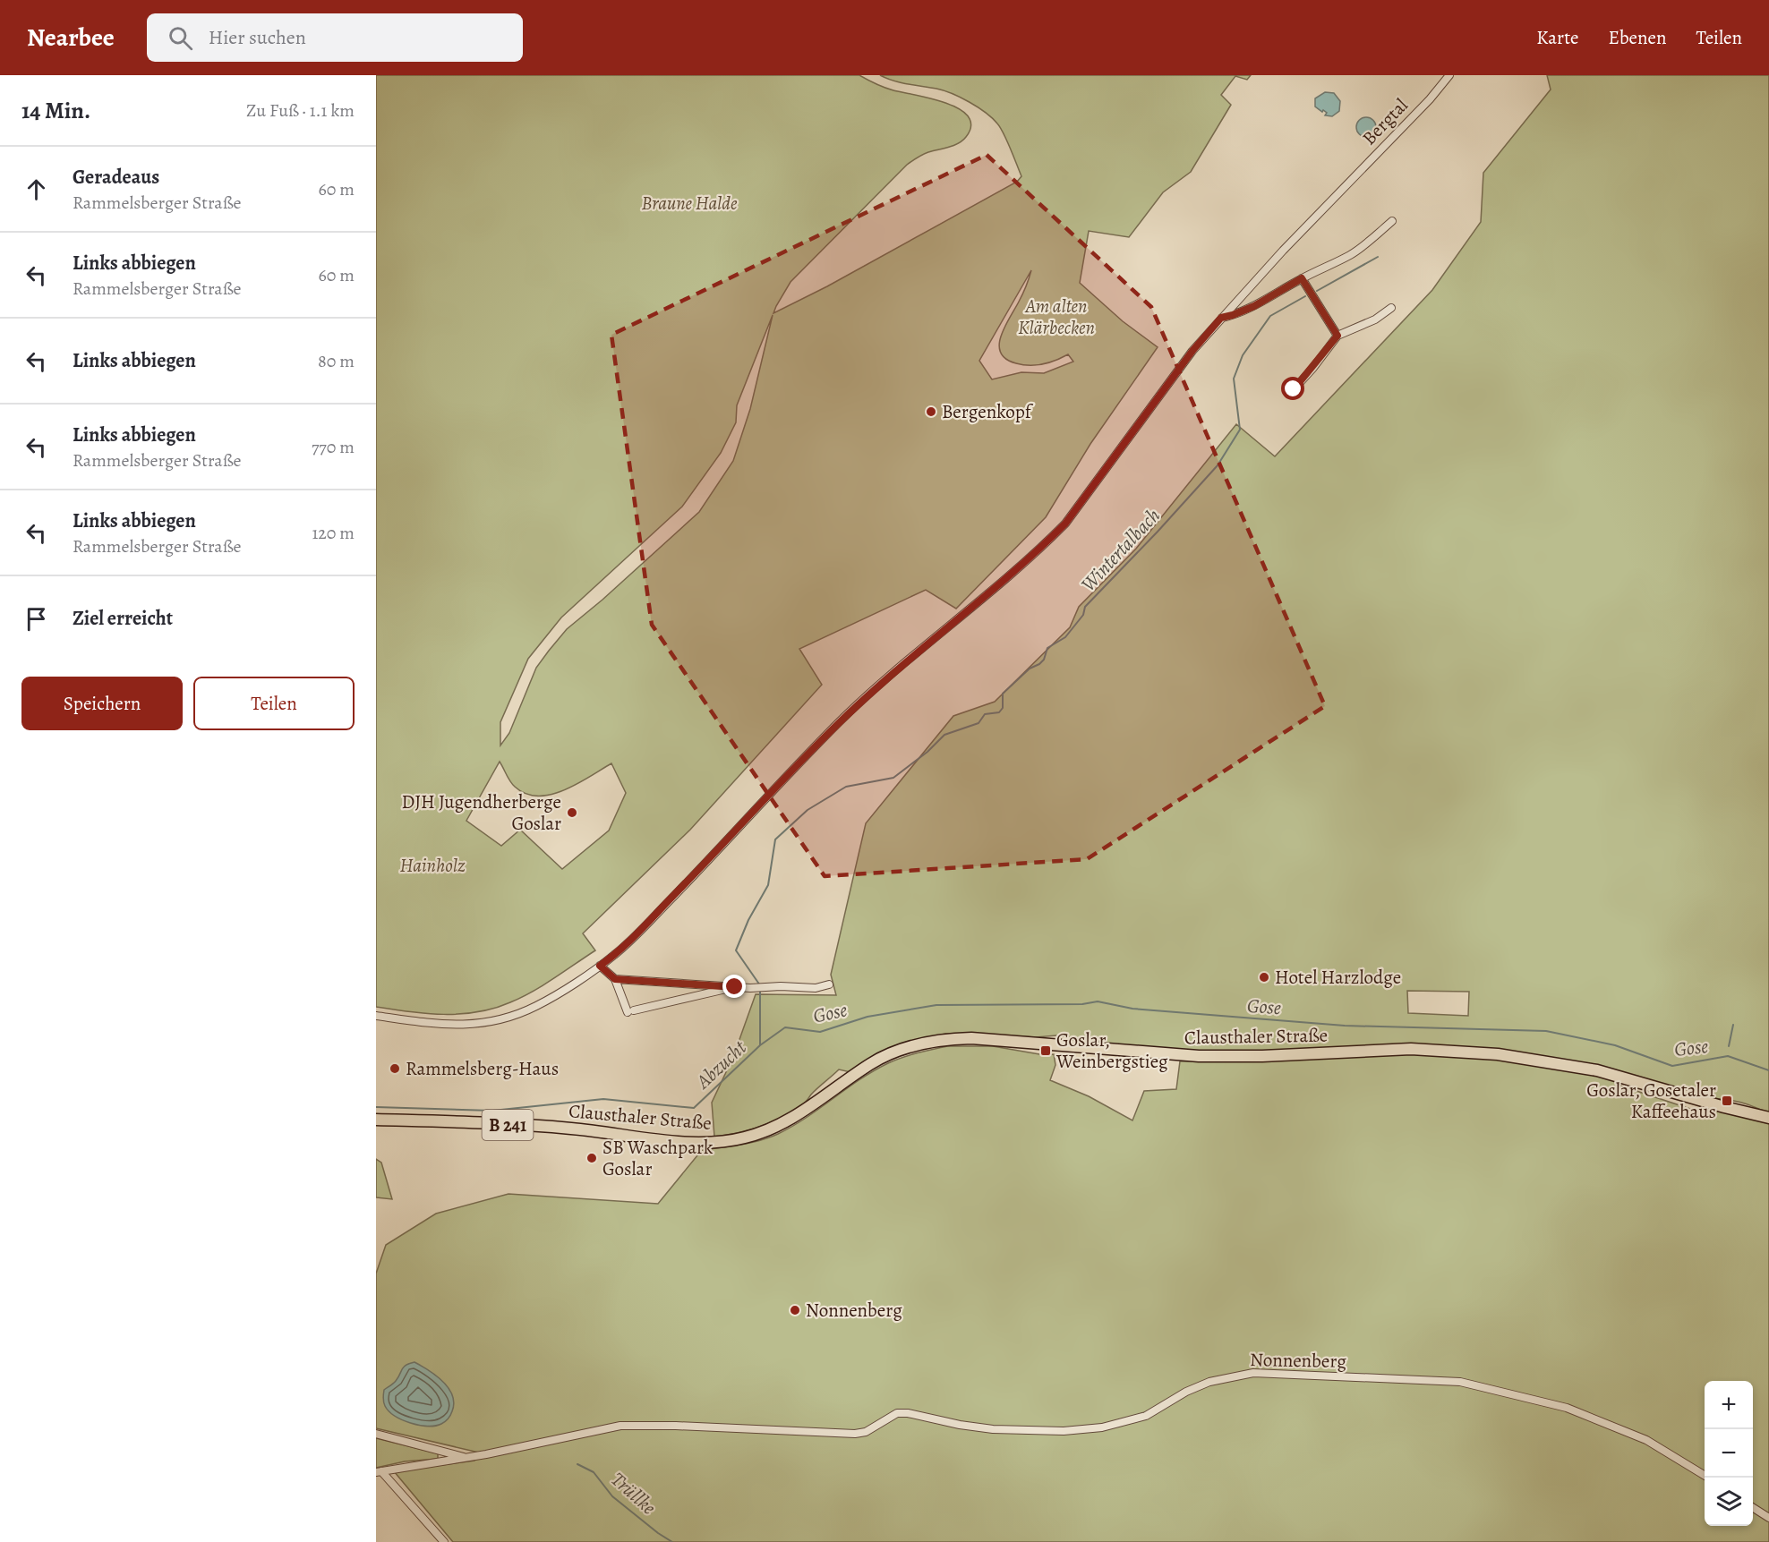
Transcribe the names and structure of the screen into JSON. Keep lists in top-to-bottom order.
{
  "streets": {
    "main road": ["Clausthaler Straße", "B 241"],
    "street": ["Bergtal", "Nonnenberg"]
  },
  "water": [
    "Wintertalbach",
    "Gose",
    "Abzucht",
    "Trüllke"
  ],
  "parks": ["Braune Halde", "Am alten Klärbecken", "Hainholz"],
  "places": {
    "other": [
      "Bergenkopf",
      "DJH Jugendherberge Goslar",
      "Hotel Harzlodge",
      "Rammelsberg-Haus",
      "SB Waschpark Goslar",
      "Nonnenberg"
    ],
    "transit": ["Goslar, Weinbergstieg", "Goslar, Gosetaler Kaffeehaus"]
  },
  "page": {
    "header": "Nearbee",
    "search": "Hier suchen",
    "nav": ["Karte", "Ebenen", "Teilen"],
    "heading": ["14 Min.", "Zu Fuß · 1.1 km"],
    "list": [
      ["Geradeaus", "Rammelsberger Straße", "60 m"],
      ["Links abbiegen", "Rammelsberger Straße", "60 m"],
      ["Links abbiegen", "80 m"],
      ["Links abbiegen", "Rammelsberger Straße", "770 m"],
      ["Links abbiegen", "Rammelsberger Straße", "120 m"],
      "Ziel erreicht"
    ],
    "buttons": ["Speichern", "Teilen"],
    "map_buttons": ["+", "−"]
  }
}
